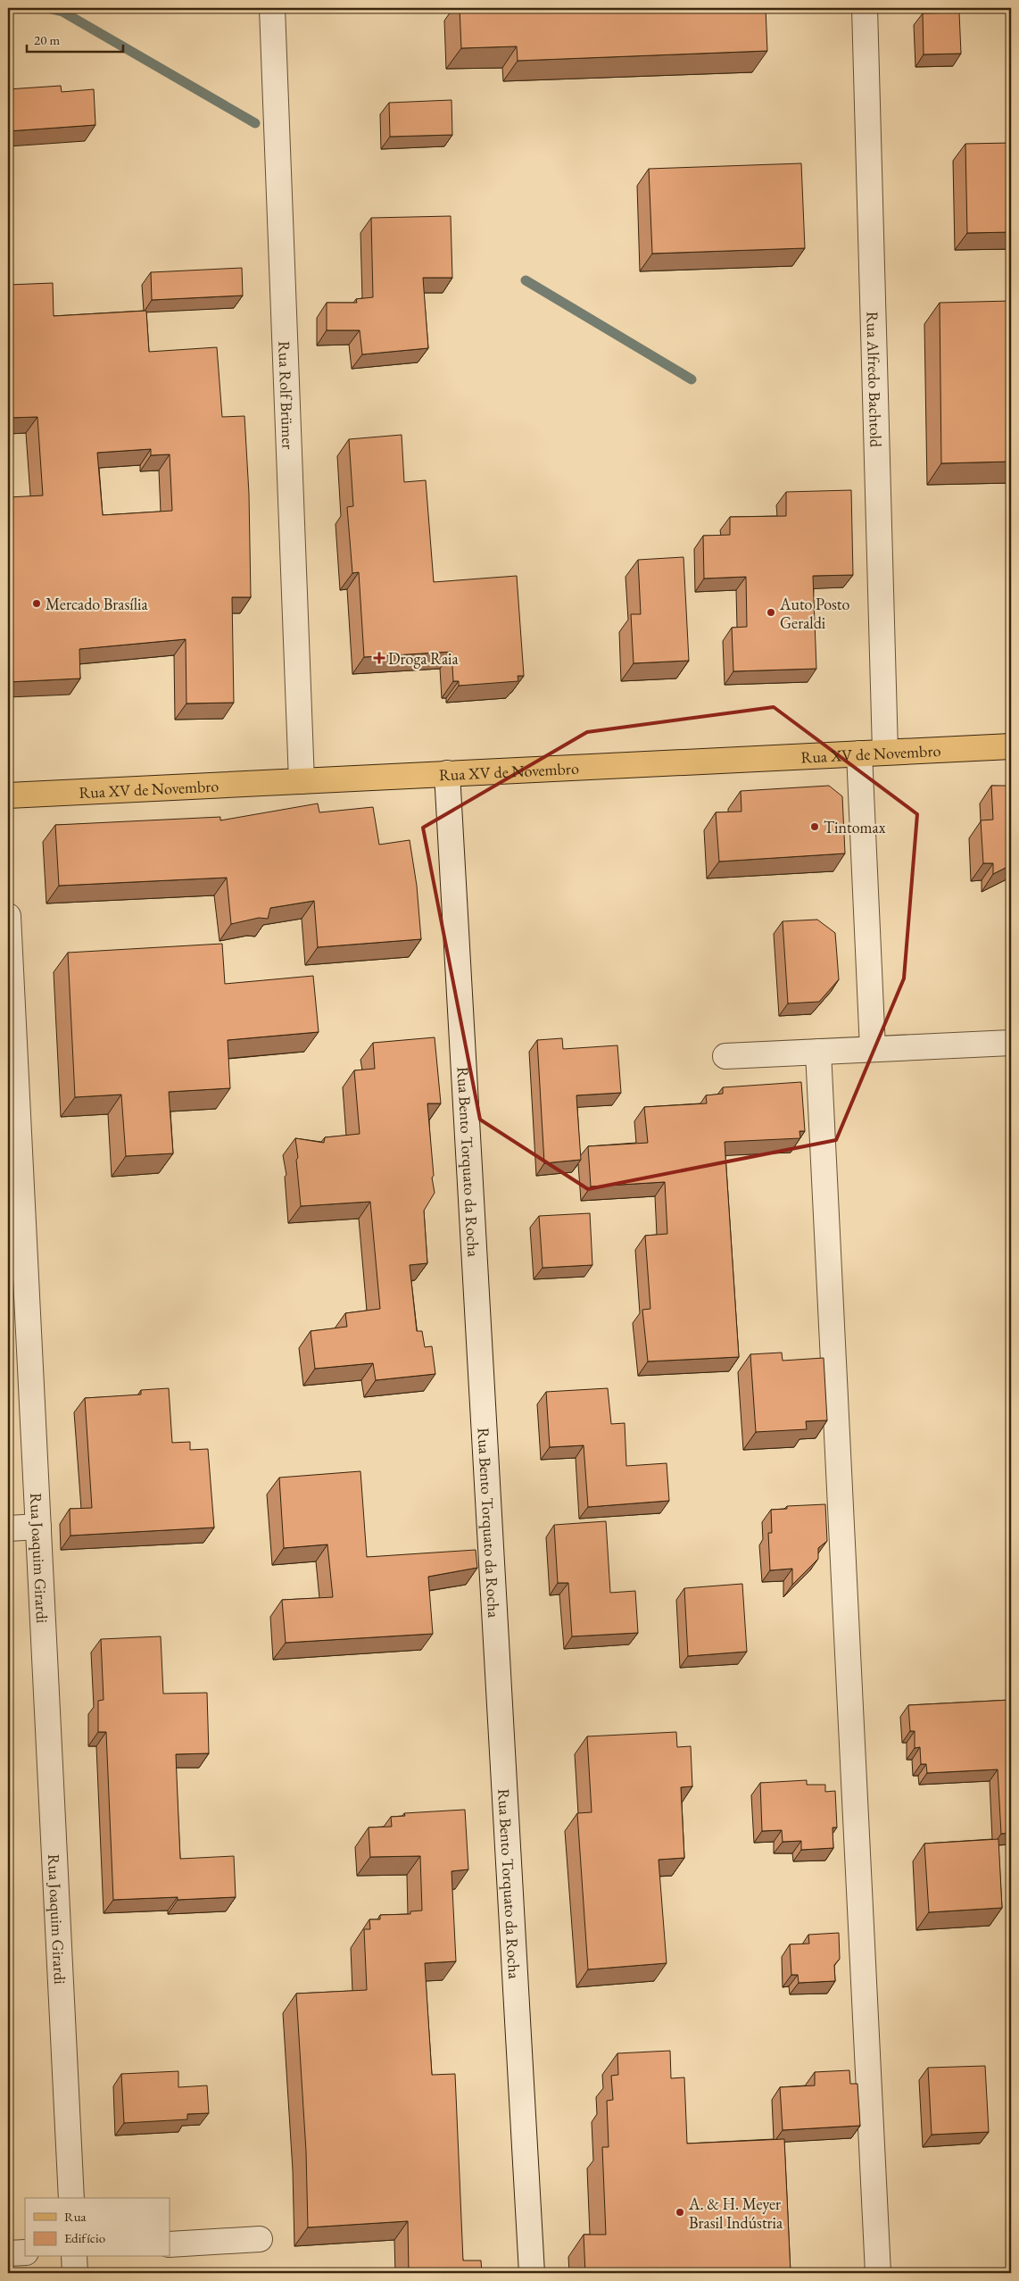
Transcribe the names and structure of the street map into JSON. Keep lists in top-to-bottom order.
{
  "streets": {
    "main road": ["Rua XV de Novembro"],
    "street": [
      "Rua Alfredo Bachtold",
      "Rua Rolf Brümer",
      "Rua Bento Torquato da Rocha",
      "Rua Joaquim Girardi"
    ]
  },
  "crossings": [
    ["Rua Alfredo Bachtold", "Rua XV de Novembro"],
    ["Rua Rolf Brümer", "Rua XV de Novembro"],
    ["Rua XV de Novembro", "Rua Bento Torquato da Rocha"]
  ],
  "places": {
    "other": [
      "Mercado Brasília",
      "Auto Posto Geraldi",
      "Tintomax",
      "A. & H. Meyer Brasil Indústria"
    ],
    "health": ["Droga Raia"]
  },
  "legend": ["Rua", "Edifício"],
  "scale_bar": "20 m"
}
